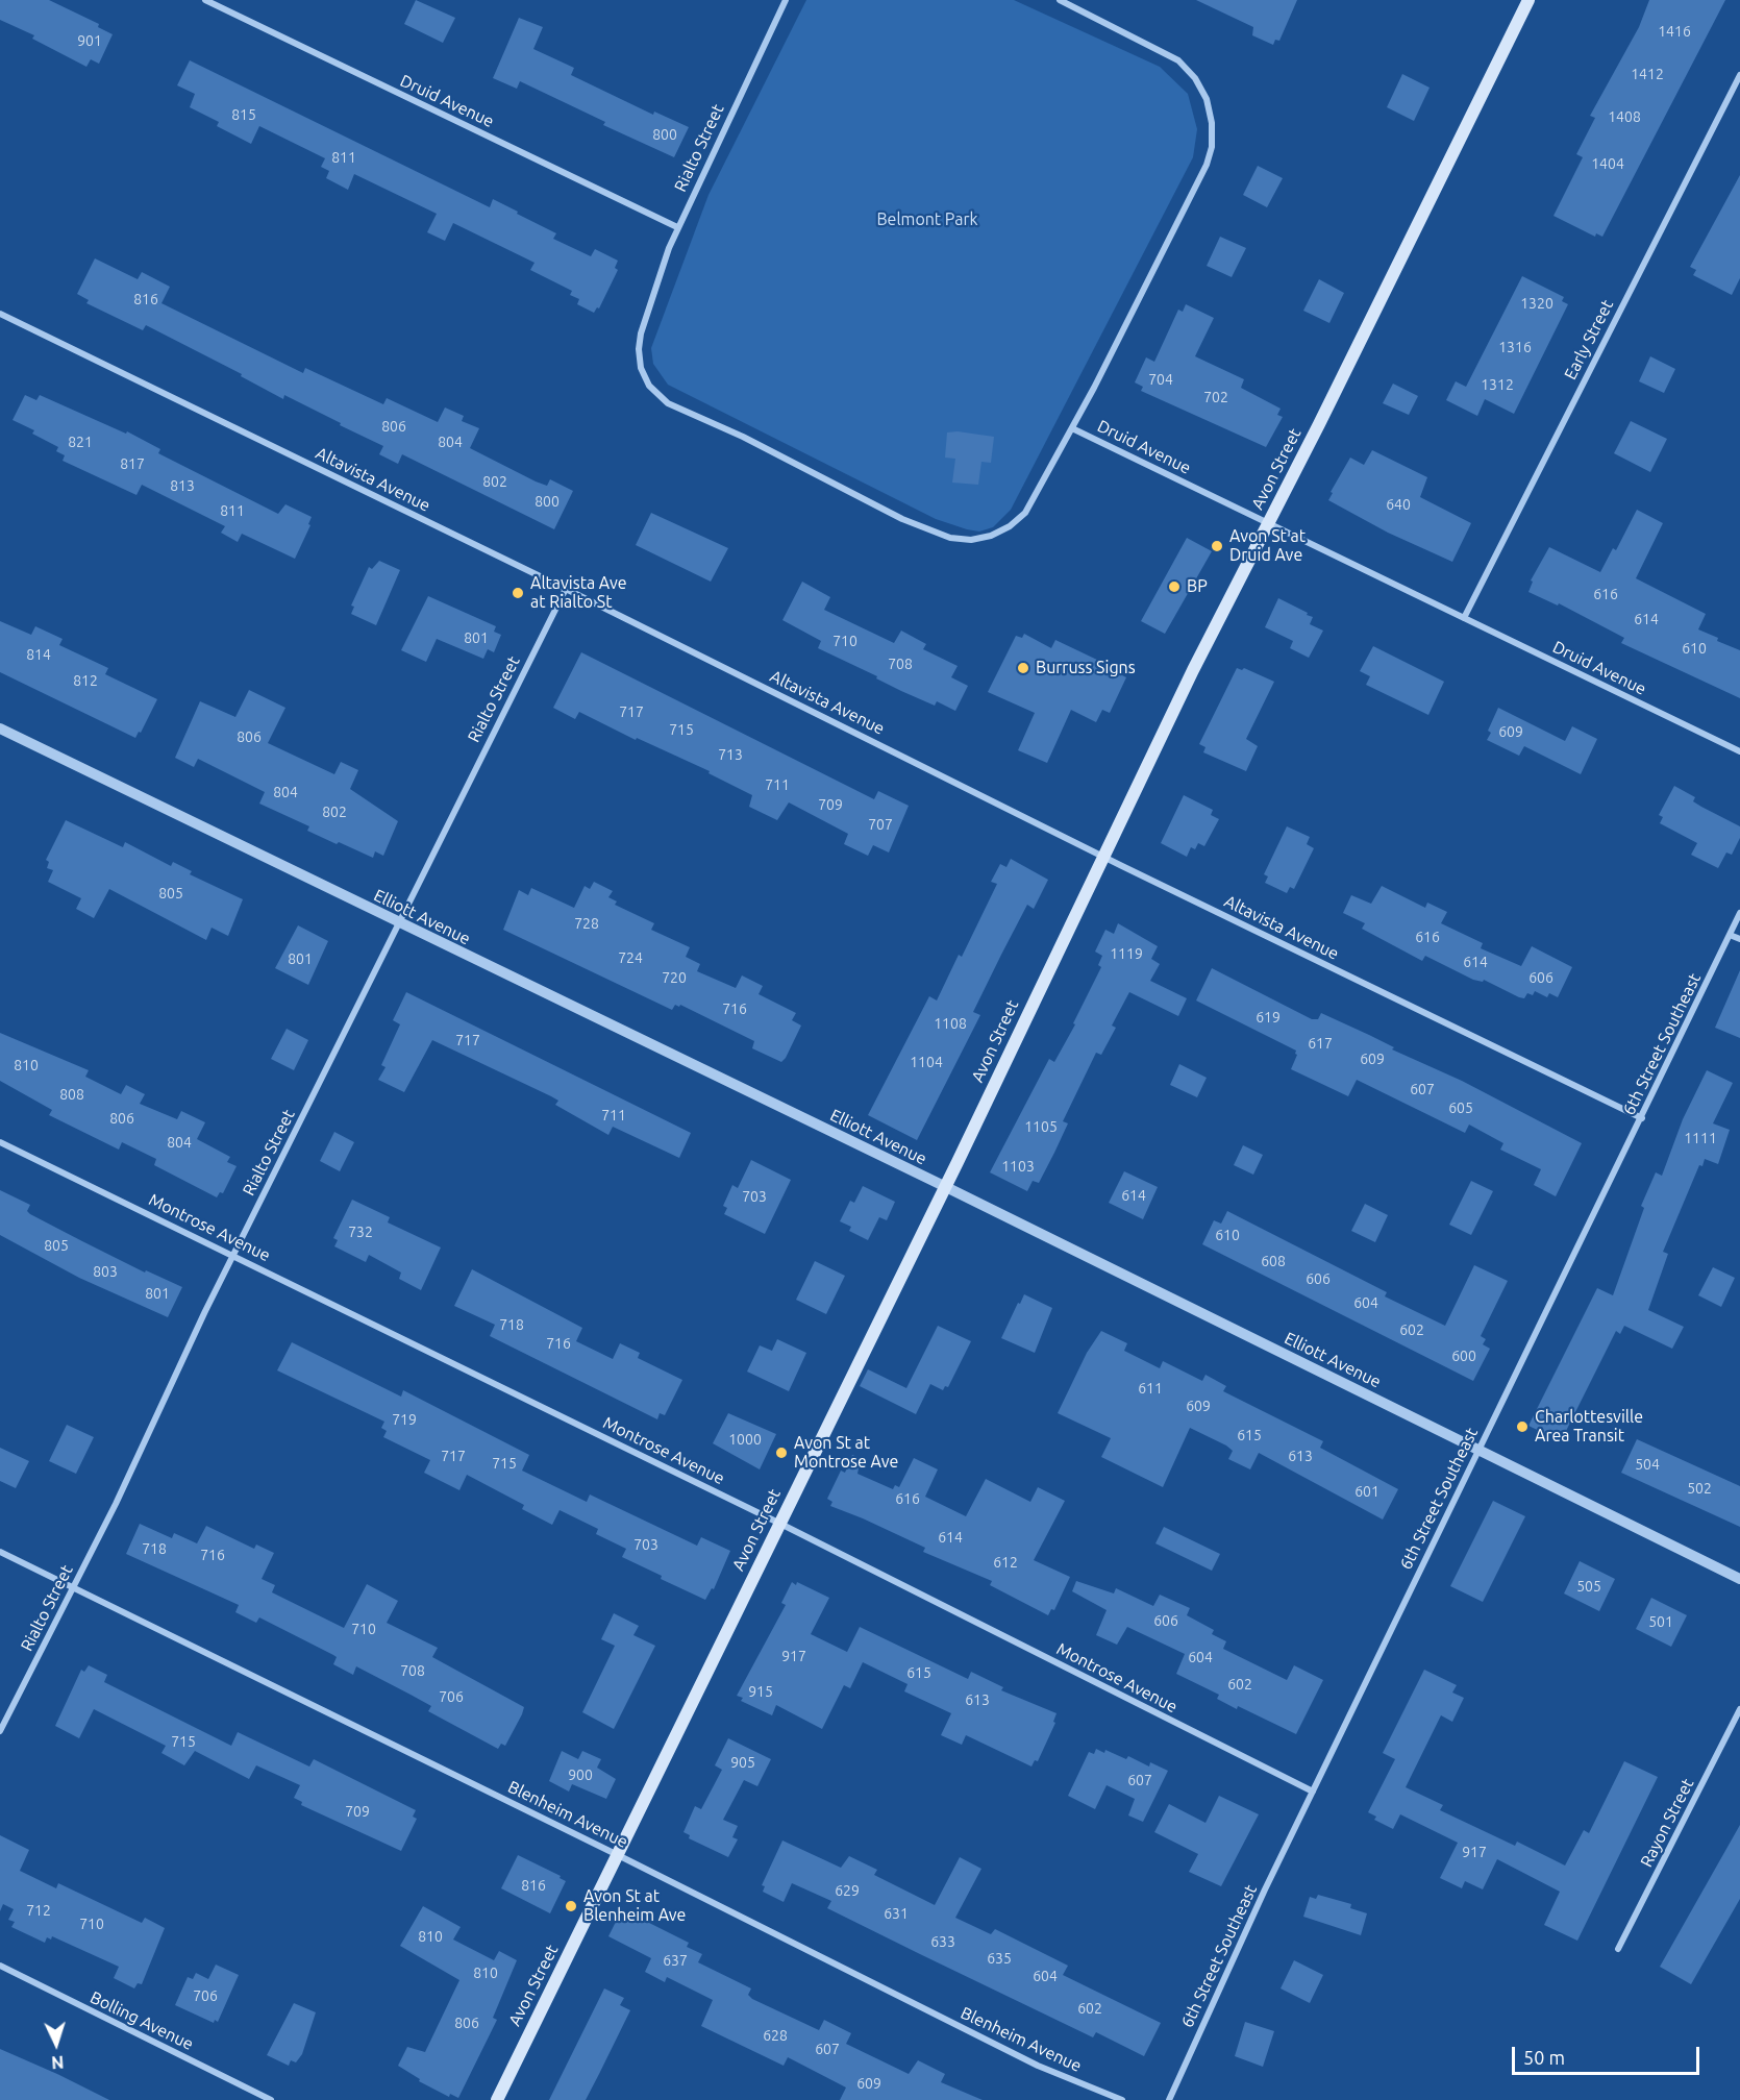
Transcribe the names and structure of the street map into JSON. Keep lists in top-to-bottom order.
{
  "streets": {
    "main road": ["Avon Street"],
    "street": [
      "Druid Avenue",
      "Rialto Street",
      "Early Street",
      "Altavista Avenue",
      "Elliott Avenue",
      "6th Street Southeast",
      "Montrose Avenue",
      "Blenheim Avenue",
      "Rayon Street",
      "Bolling Avenue"
    ]
  },
  "crossings": [
    ["Druid Avenue", "Rialto Street"],
    ["Druid Avenue", "Early Street"],
    ["Druid Avenue", "Avon Street"],
    ["Rialto Street", "Altavista Avenue"],
    ["Rialto Street", "Elliott Avenue"],
    ["Rialto Street", "Montrose Avenue"],
    ["Rialto Street", "Blenheim Avenue"],
    ["Avon Street", "Altavista Avenue"],
    ["Avon Street", "Elliott Avenue"],
    ["Avon Street", "Montrose Avenue"],
    ["Avon Street", "Blenheim Avenue"],
    ["Altavista Avenue", "6th Street Southeast"],
    ["Elliott Avenue", "6th Street Southeast"],
    ["6th Street Southeast", "Montrose Avenue"]
  ],
  "parks": ["Belmont Park"],
  "places": [
    "Avon St at Druid Ave",
    "BP",
    "Altavista Ave at Rialto St",
    "Burruss Signs",
    "Charlottesville Area Transit",
    "Avon St at Montrose Ave",
    "Avon St at Blenheim Ave"
  ],
  "house_numbers": [
    "1416",
    "901",
    "1412",
    "815",
    "1408",
    "800",
    "811",
    "1404",
    "816",
    "1320",
    "1316",
    "704",
    "1312",
    "702",
    "806",
    "821",
    "804",
    "817",
    "802",
    "813",
    "800",
    "640",
    "811",
    "616",
    "614",
    "801",
    "710",
    "610",
    "814",
    "708",
    "812",
    "717",
    "715",
    "609",
    "806",
    "713",
    "711",
    "804",
    "709",
    "802",
    "707",
    "805",
    "728",
    "616",
    "1119",
    "724",
    "801",
    "614",
    "720",
    "606",
    "716",
    "619",
    "1108",
    "717",
    "617",
    "609",
    "1104",
    "810",
    "607",
    "808",
    "605",
    "711",
    "806",
    "1105",
    "1111",
    "804",
    "1103",
    "614",
    "703",
    "732",
    "610",
    "805",
    "608",
    "803",
    "606",
    "801",
    "604",
    "718",
    "602",
    "716",
    "600",
    "611",
    "609",
    "719",
    "615",
    "1000",
    "717",
    "613",
    "715",
    "504",
    "502",
    "601",
    "616",
    "614",
    "703",
    "718",
    "716",
    "612",
    "505",
    "606",
    "501",
    "710",
    "917",
    "604",
    "708",
    "615",
    "602",
    "915",
    "706",
    "613",
    "715",
    "905",
    "900",
    "607",
    "709",
    "917",
    "816",
    "629",
    "712",
    "631",
    "710",
    "810",
    "633",
    "635",
    "637",
    "810",
    "604",
    "706",
    "602",
    "806",
    "628",
    "607",
    "609"
  ],
  "scale_bar": "50 m",
  "north": "bottom"
}
